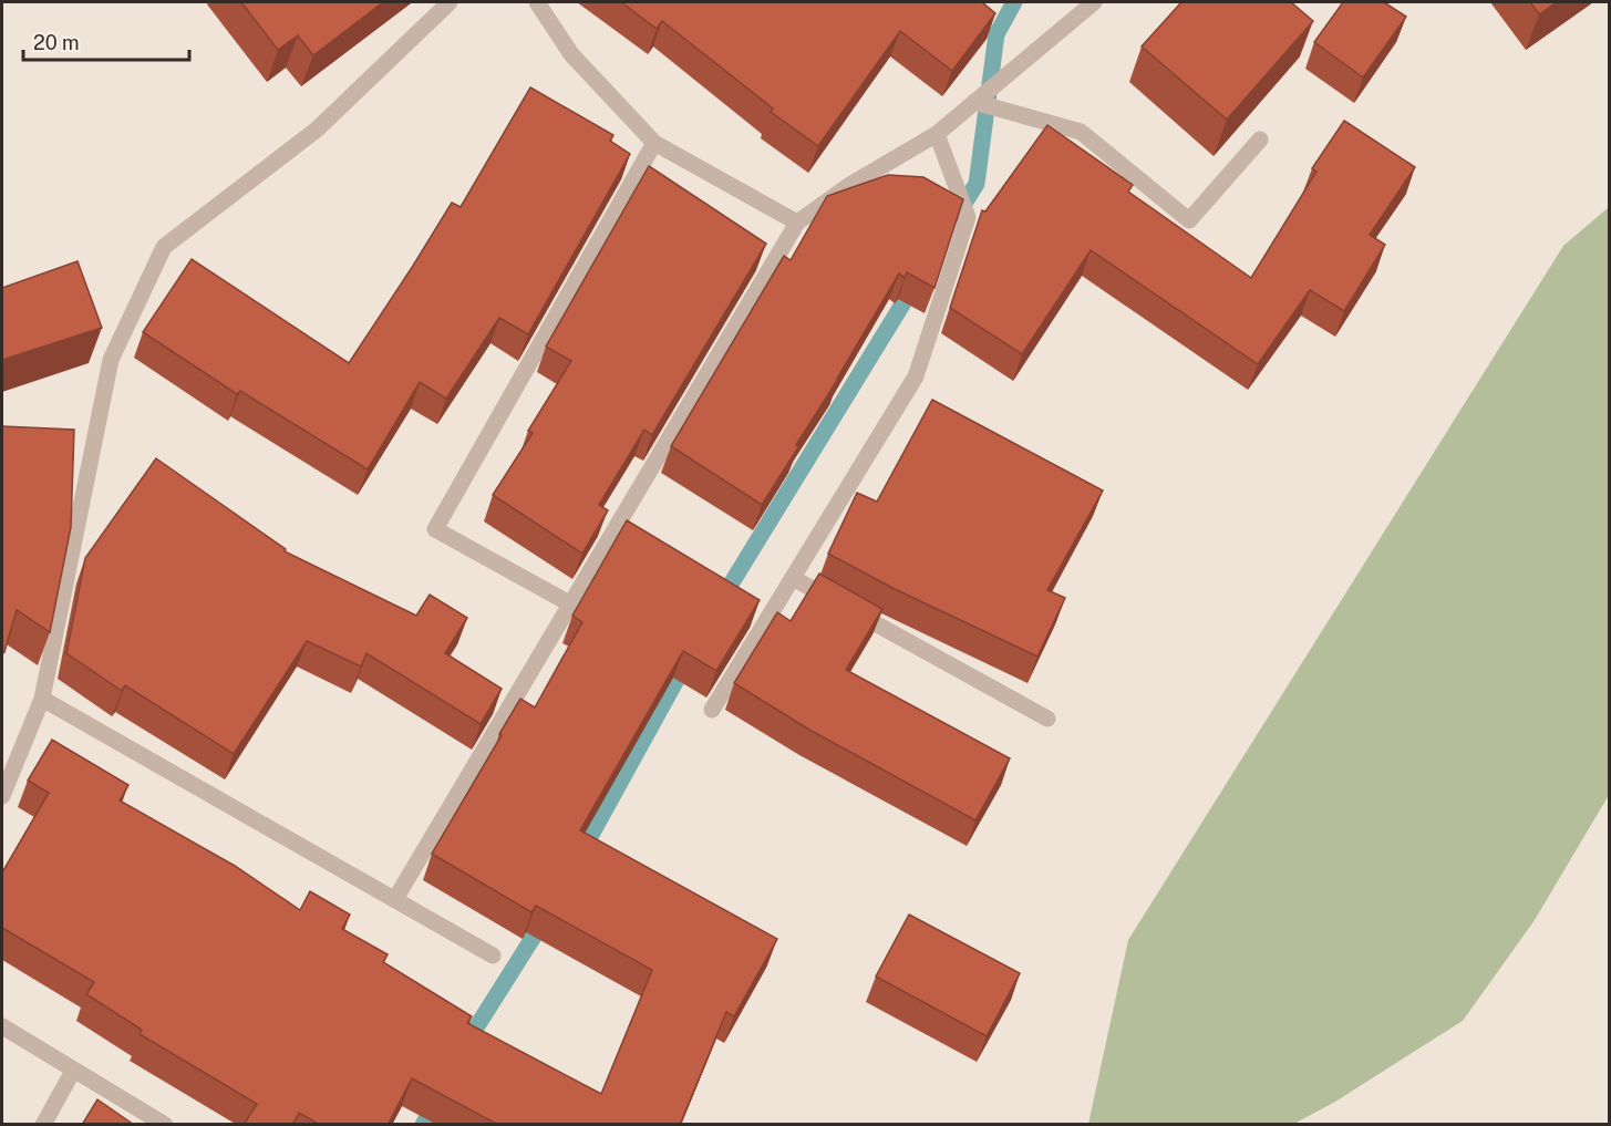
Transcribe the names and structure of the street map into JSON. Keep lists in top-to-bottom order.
{
  "scale_bar": "20 m"
}
